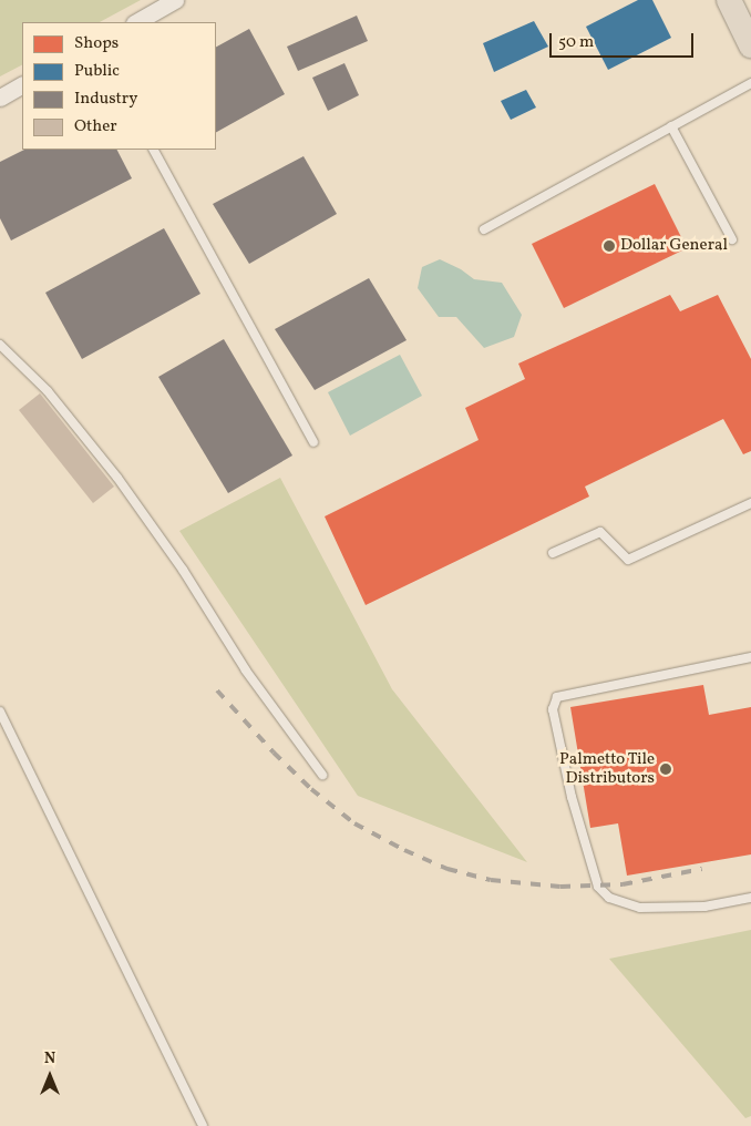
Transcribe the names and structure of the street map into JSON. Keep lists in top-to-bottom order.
{
  "places": ["Dollar General", "Palmetto Tile Distributors"],
  "legend": [
    "Shops",
    "Public",
    "Industry",
    "Other"
  ],
  "scale_bar": "50 m",
  "north": "top"
}
